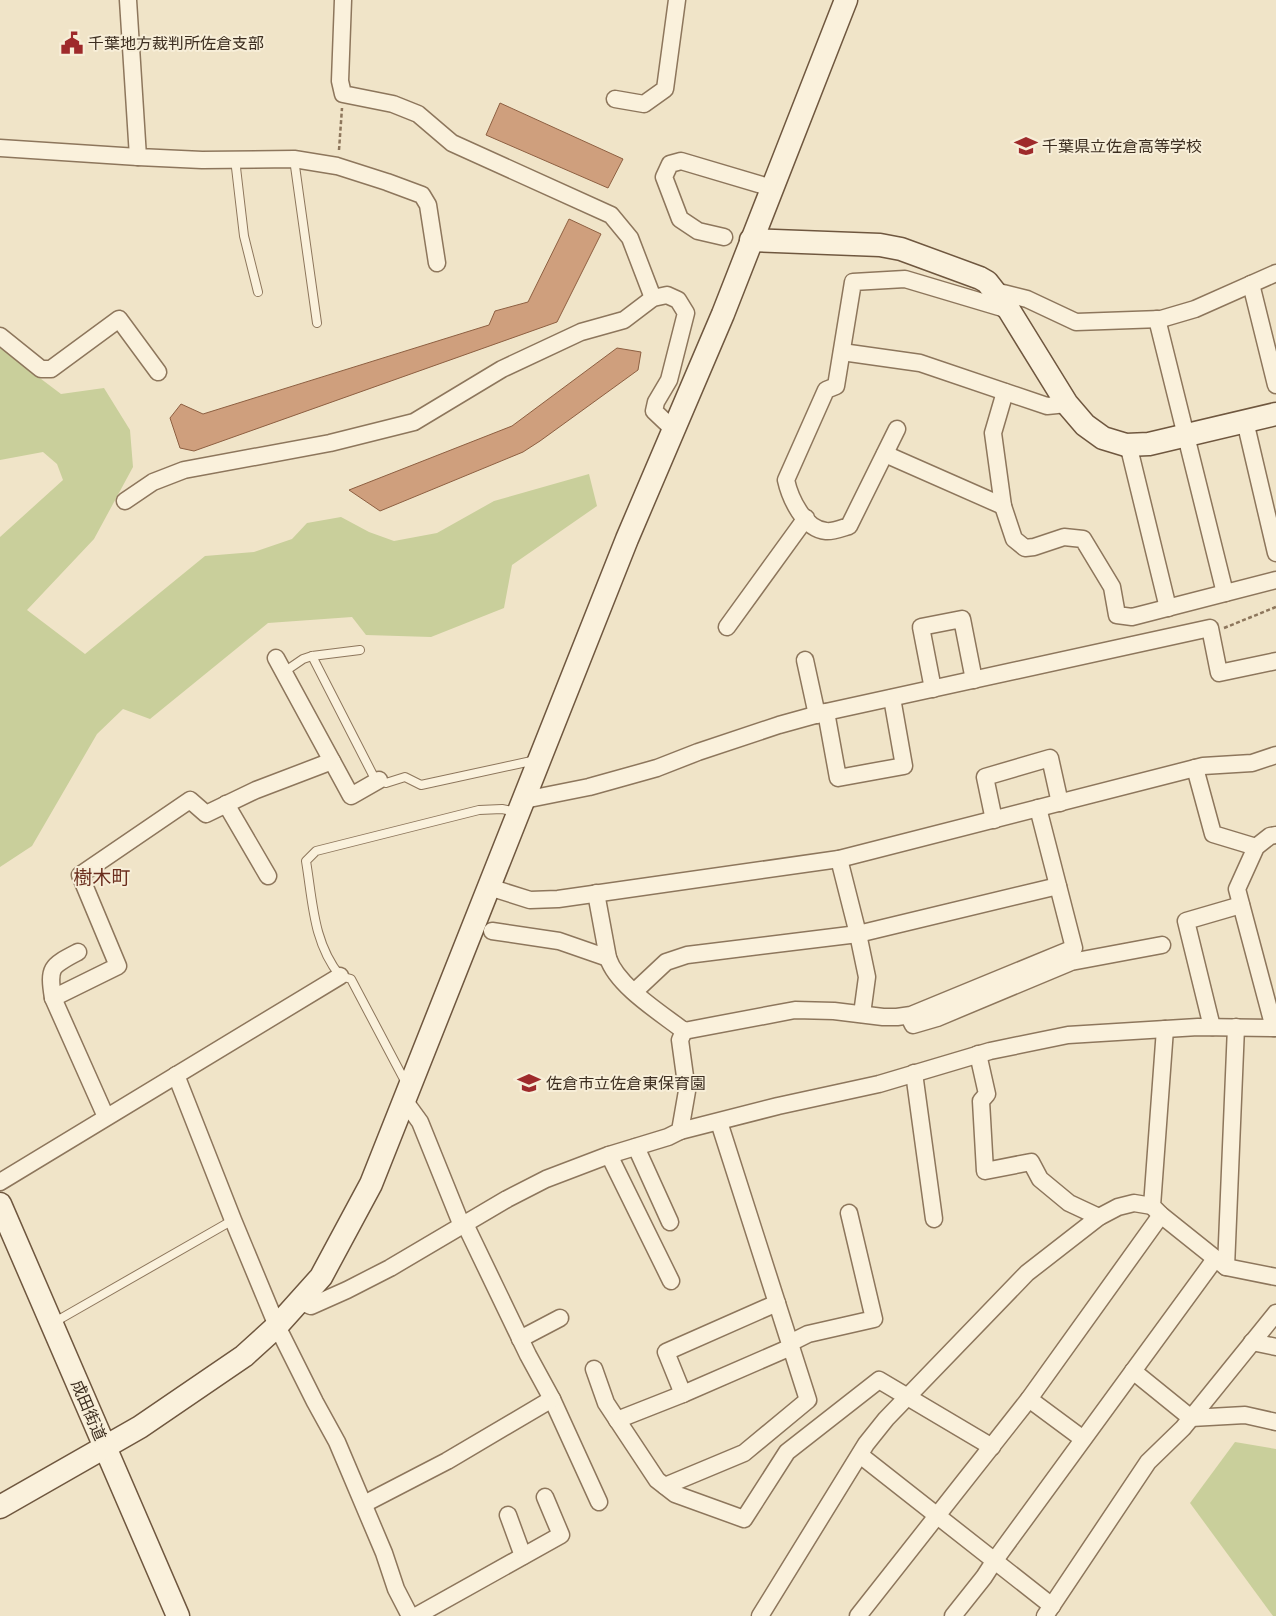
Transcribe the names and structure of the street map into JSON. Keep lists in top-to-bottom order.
{
  "streets": {
    "street": ["成田街道"]
  },
  "districts": ["樹木町"],
  "places": {
    "public building": ["千葉地方裁判所佐倉支部"],
    "school or university": ["千葉県立佐倉高等学校", "佐倉市立佐倉東保育園"]
  }
}
